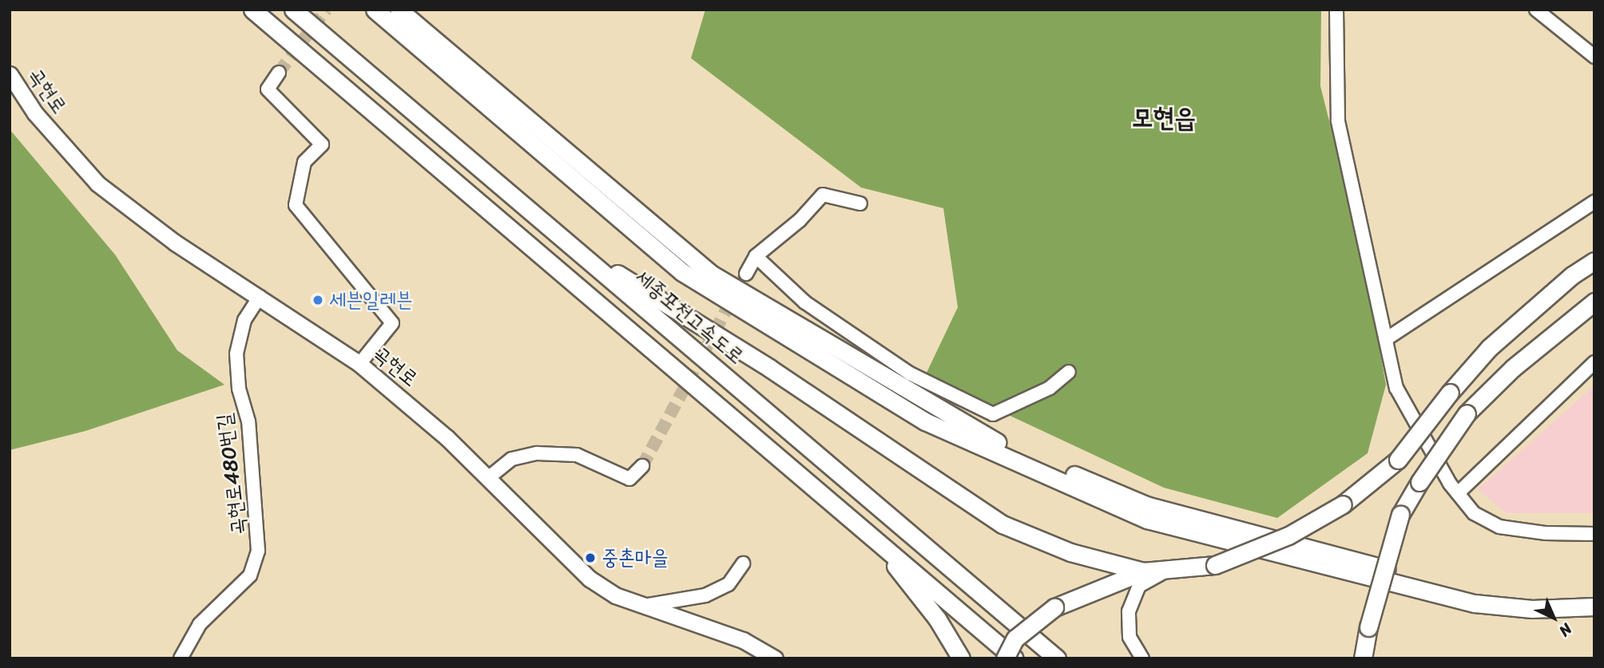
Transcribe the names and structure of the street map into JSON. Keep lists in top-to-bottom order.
{
  "streets": {
    "highway": ["세종포천고속도로"],
    "main road": ["곡현로"],
    "street": ["곡현로480번길"]
  },
  "crossings": [
    ["곡현로", "곡현로480번길"]
  ],
  "districts": ["모현읍"],
  "places": ["세븐일레븐", "중촌마을"],
  "north": "bottom right"
}
